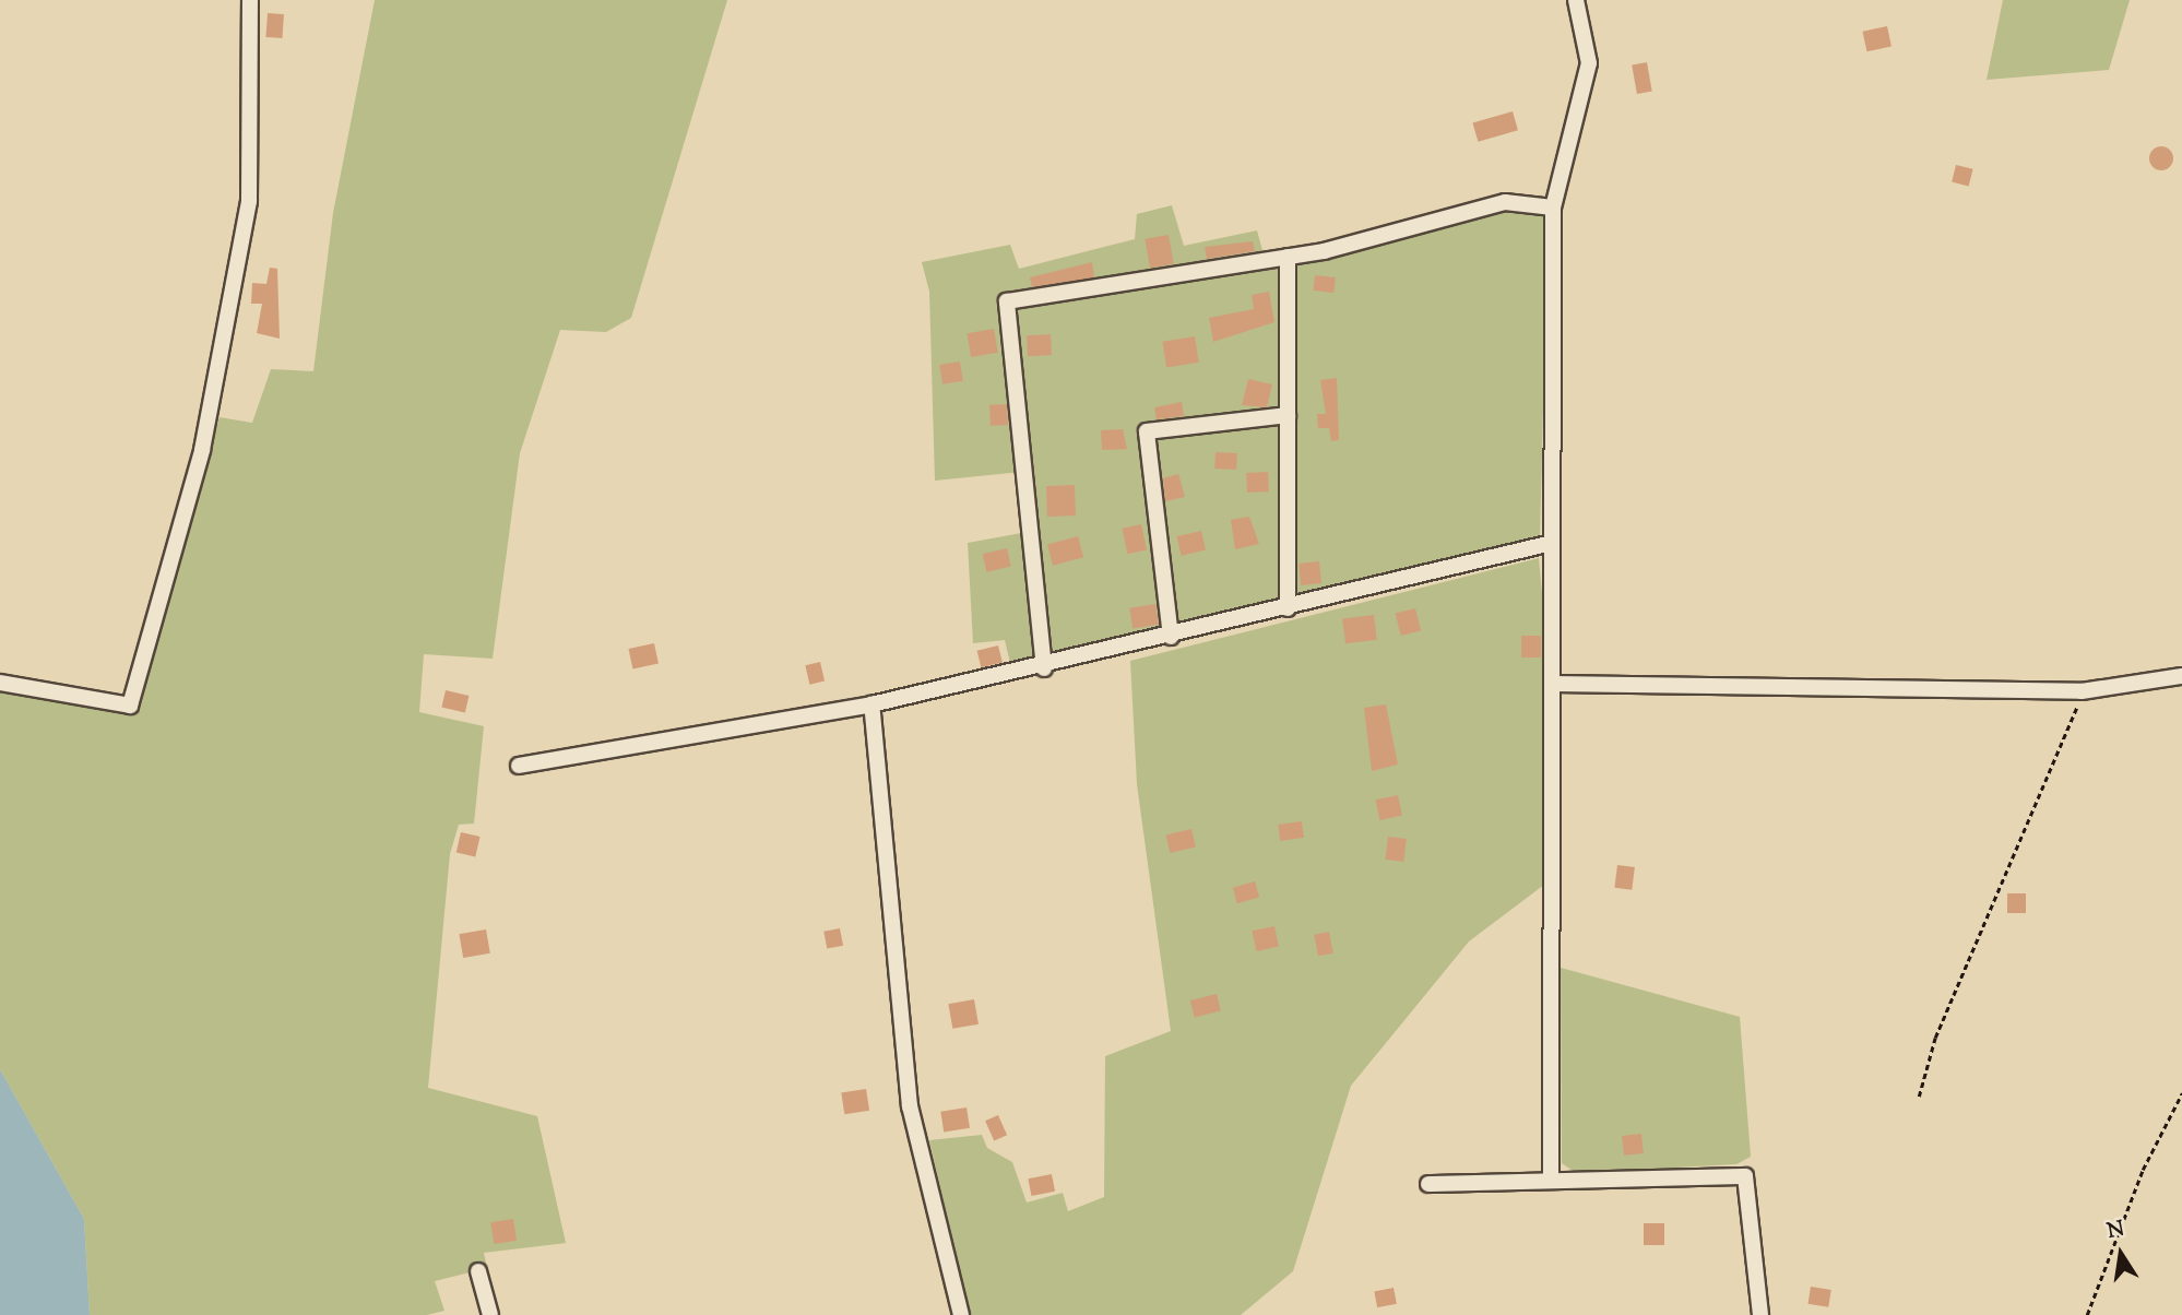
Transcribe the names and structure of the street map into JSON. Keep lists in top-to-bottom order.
{
  "north": "top"
}
